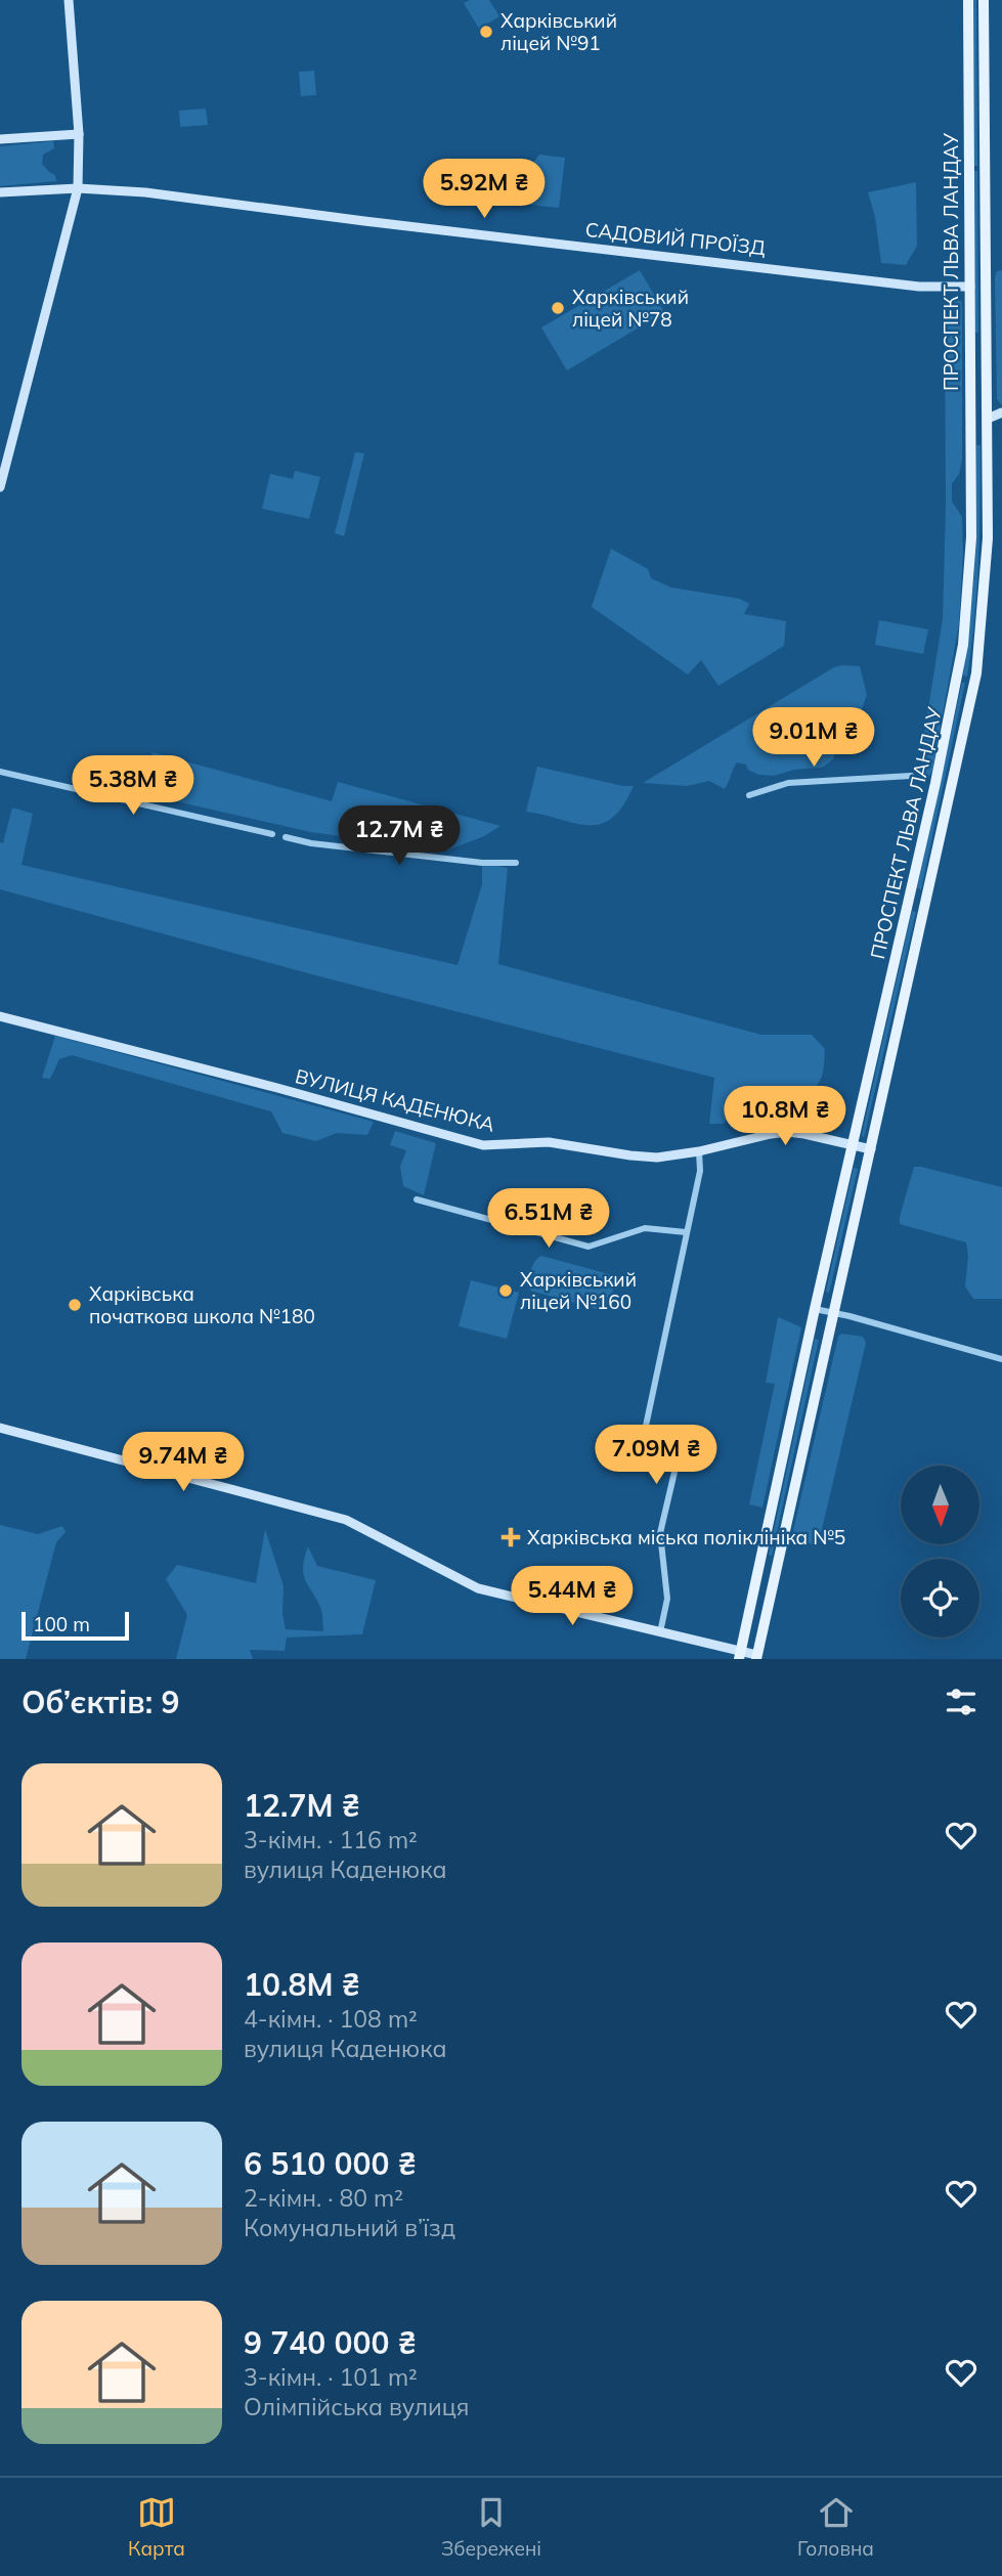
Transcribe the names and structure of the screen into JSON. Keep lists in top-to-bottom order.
{
  "streets": {
    "main road": ["ПРОСПЕКТ ЛЬВА ЛАНДАУ"],
    "street": ["САДОВИЙ ПРОЇЗД", "ВУЛИЦЯ КАДЕНЮКА"]
  },
  "crossings": [
    ["САДОВИЙ ПРОЇЗД", "ПРОСПЕКТ ЛЬВА ЛАНДАУ"],
    ["ПРОСПЕКТ ЛЬВА ЛАНДАУ", "ВУЛИЦЯ КАДЕНЮКА"]
  ],
  "places": {
    "other": [
      "Харківський ліцей №91",
      "Харківський ліцей №78",
      "Харківський ліцей №160",
      "Харківська початкова школа №180"
    ],
    "health": ["Харківська міська поліклініка №5"]
  },
  "scale_bar": "100 m",
  "north": "bottom",
  "page": {
    "price": [
      "5.92M ₴",
      "9.01M ₴",
      "5.38M ₴",
      "12.7M ₴",
      "10.8M ₴",
      "6.51M ₴",
      "7.09M ₴",
      "9.74M ₴",
      "5.44M ₴"
    ],
    "scale": "100 m",
    "heading": "Об’єктів: 9",
    "list": [
      {
        "name": "12.7M ₴",
        "note": "3-кімн. · 116 m² · вулиця Каденюка"
      },
      {
        "name": "10.8M ₴",
        "note": "4-кімн. · 108 m² · вулиця Каденюка"
      },
      {
        "name": "6 510 000 ₴",
        "note": "2-кімн. · 80 m² · Комунальний в’їзд"
      },
      {
        "name": "9 740 000 ₴",
        "note": "3-кімн. · 101 m² · Олімпійська вулиця"
      }
    ],
    "tabs": ["Карта", "Збережені", "Головна"]
  }
}
